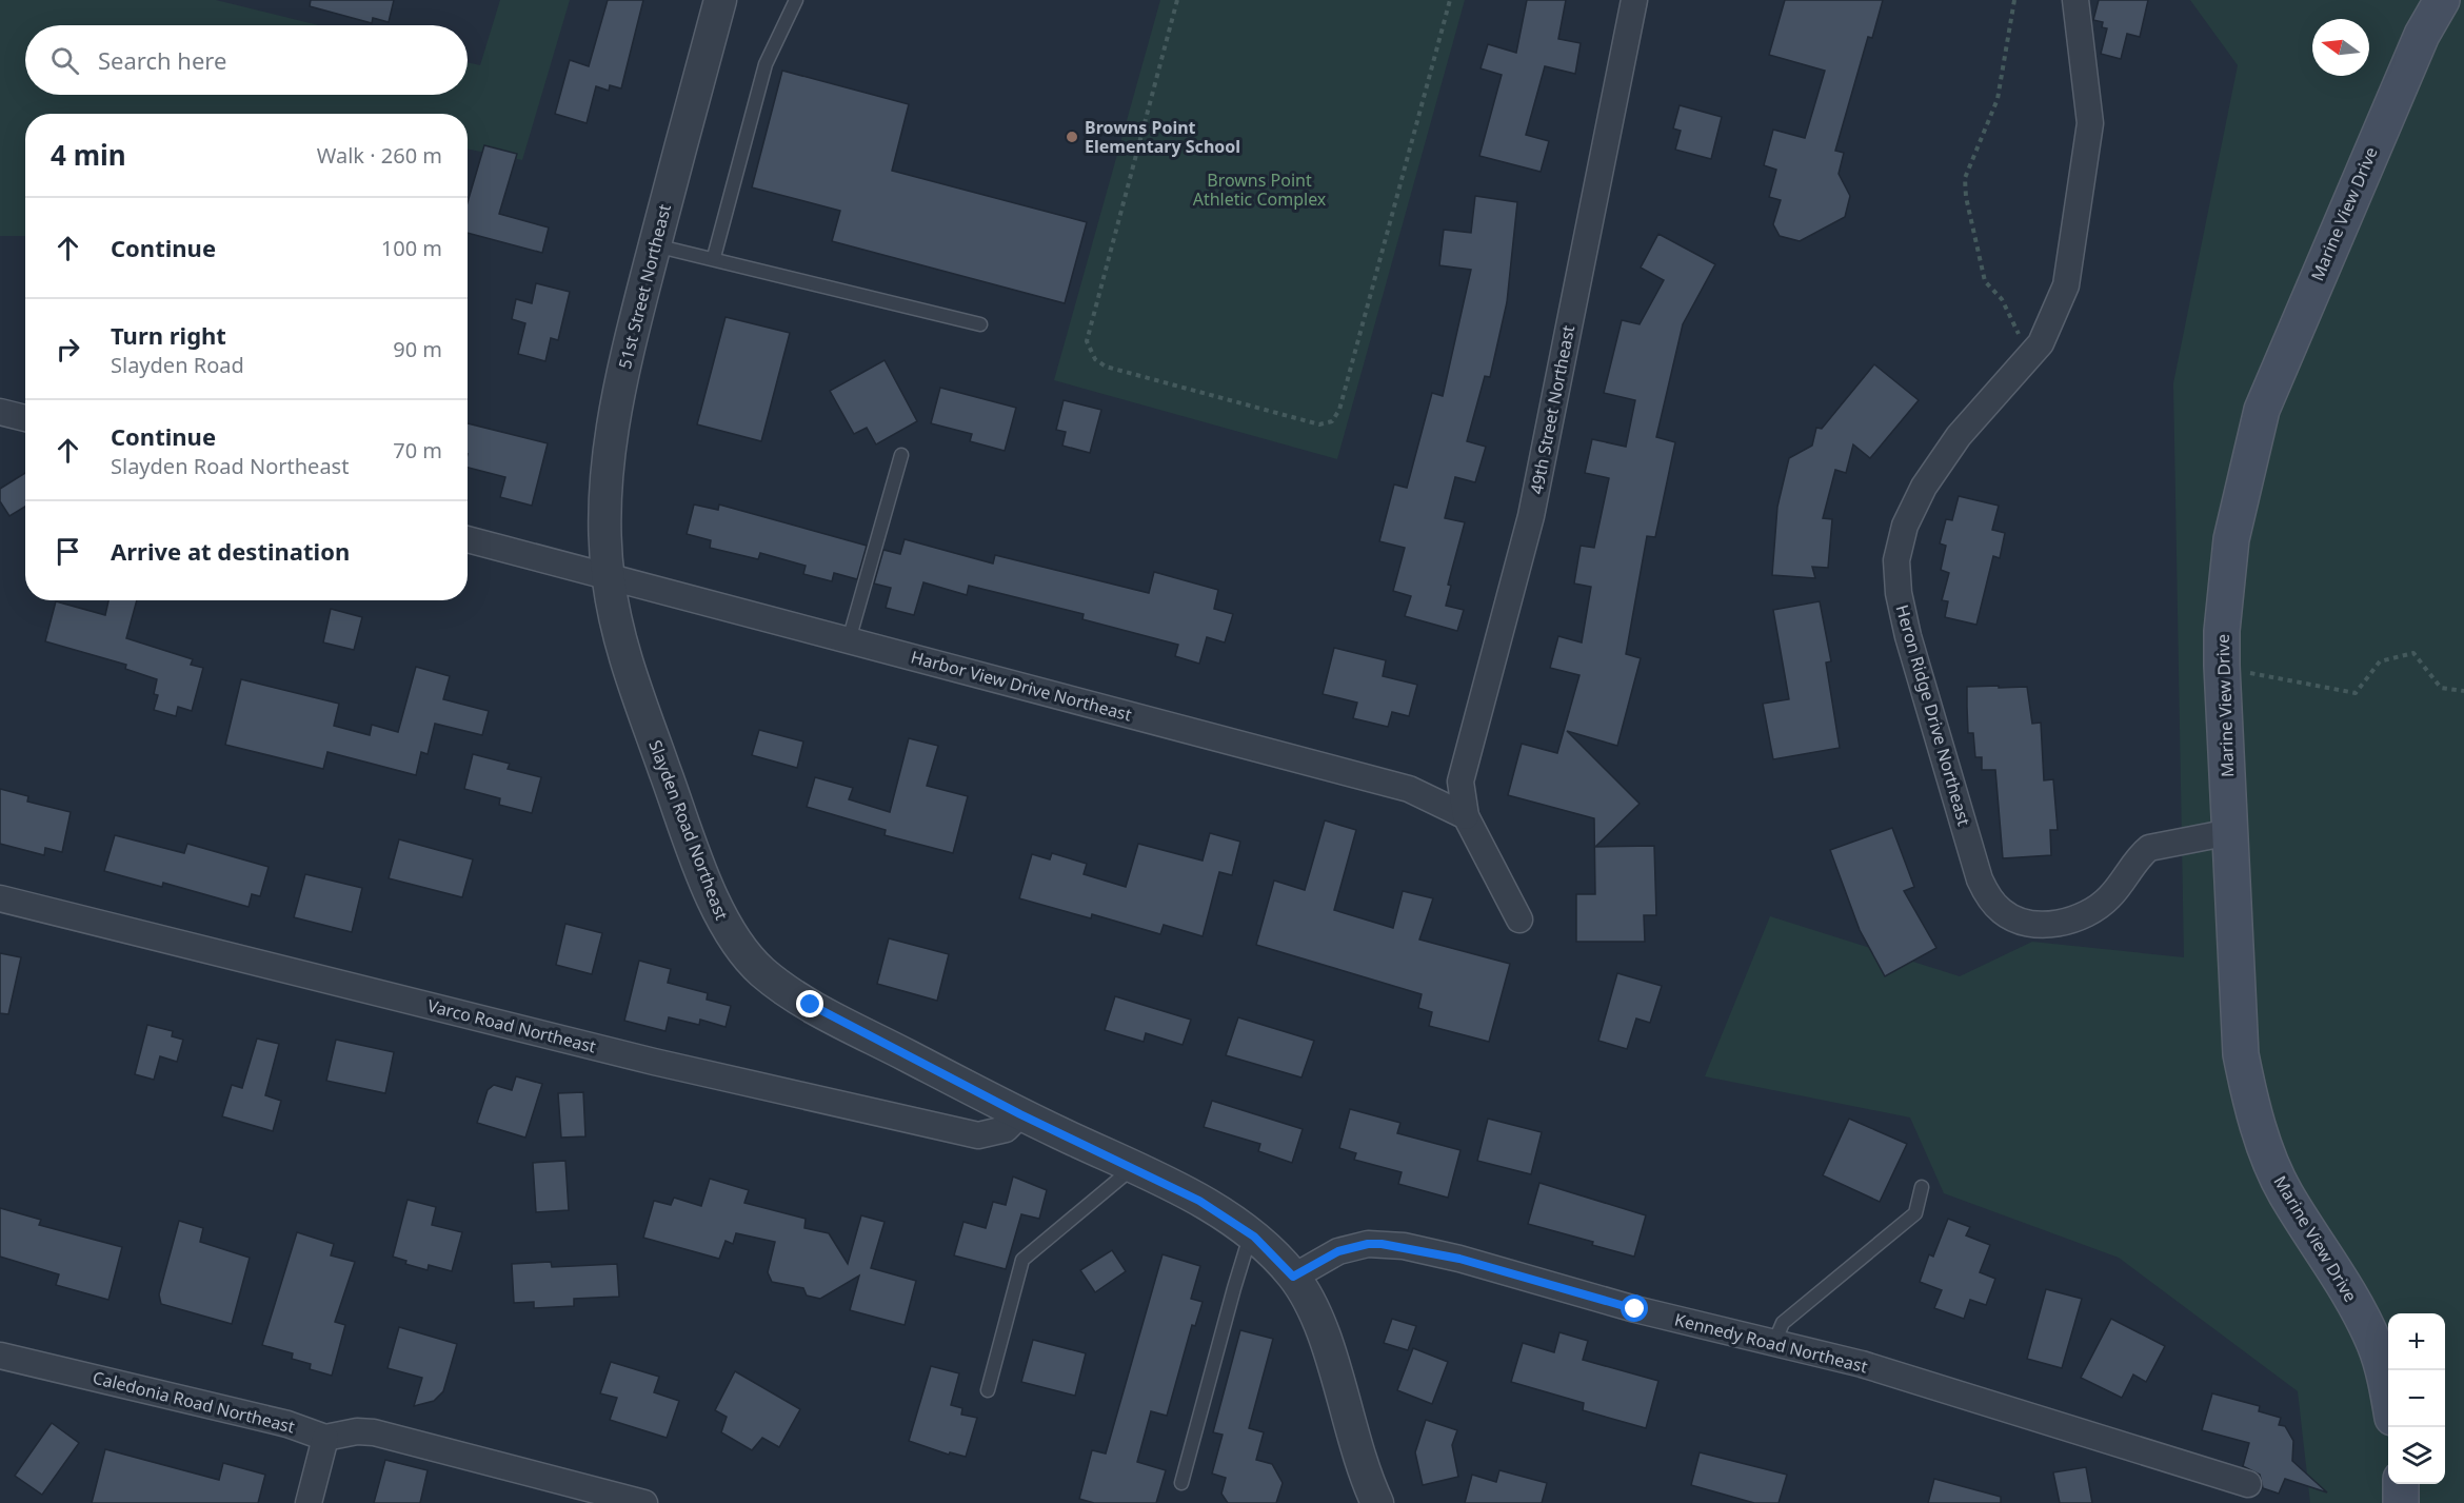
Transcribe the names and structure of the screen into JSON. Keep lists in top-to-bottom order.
{
  "streets": {
    "main road": ["Marine View Drive"],
    "street": [
      "51st Street Northeast",
      "49th Street Northeast",
      "Harbor View Drive Northeast",
      "Heron Ridge Drive Northeast",
      "Slayden Road Northeast",
      "Varco Road Northeast",
      "Kennedy Road Northeast",
      "Caledonia Road Northeast"
    ]
  },
  "crossings": [
    ["Marine View Drive", "Heron Ridge Drive Northeast"],
    ["51st Street Northeast", "Harbor View Drive Northeast"],
    ["51st Street Northeast", "Slayden Road Northeast"],
    ["49th Street Northeast", "Harbor View Drive Northeast"],
    ["Harbor View Drive Northeast", "Slayden Road Northeast"],
    ["Slayden Road Northeast", "Varco Road Northeast"],
    ["Slayden Road Northeast", "Kennedy Road Northeast"]
  ],
  "parks": ["Browns Point Athletic Complex"],
  "places": ["Browns Point Elementary School"],
  "north": "left",
  "page": {
    "search": "Search here",
    "heading": ["4 min", "Walk · 260 m"],
    "list": [
      ["Continue", "100 m"],
      ["Turn right", "Slayden Road", "90 m"],
      ["Continue", "Slayden Road Northeast", "70 m"],
      "Arrive at destination"
    ],
    "map_buttons": ["+", "−"]
  }
}
